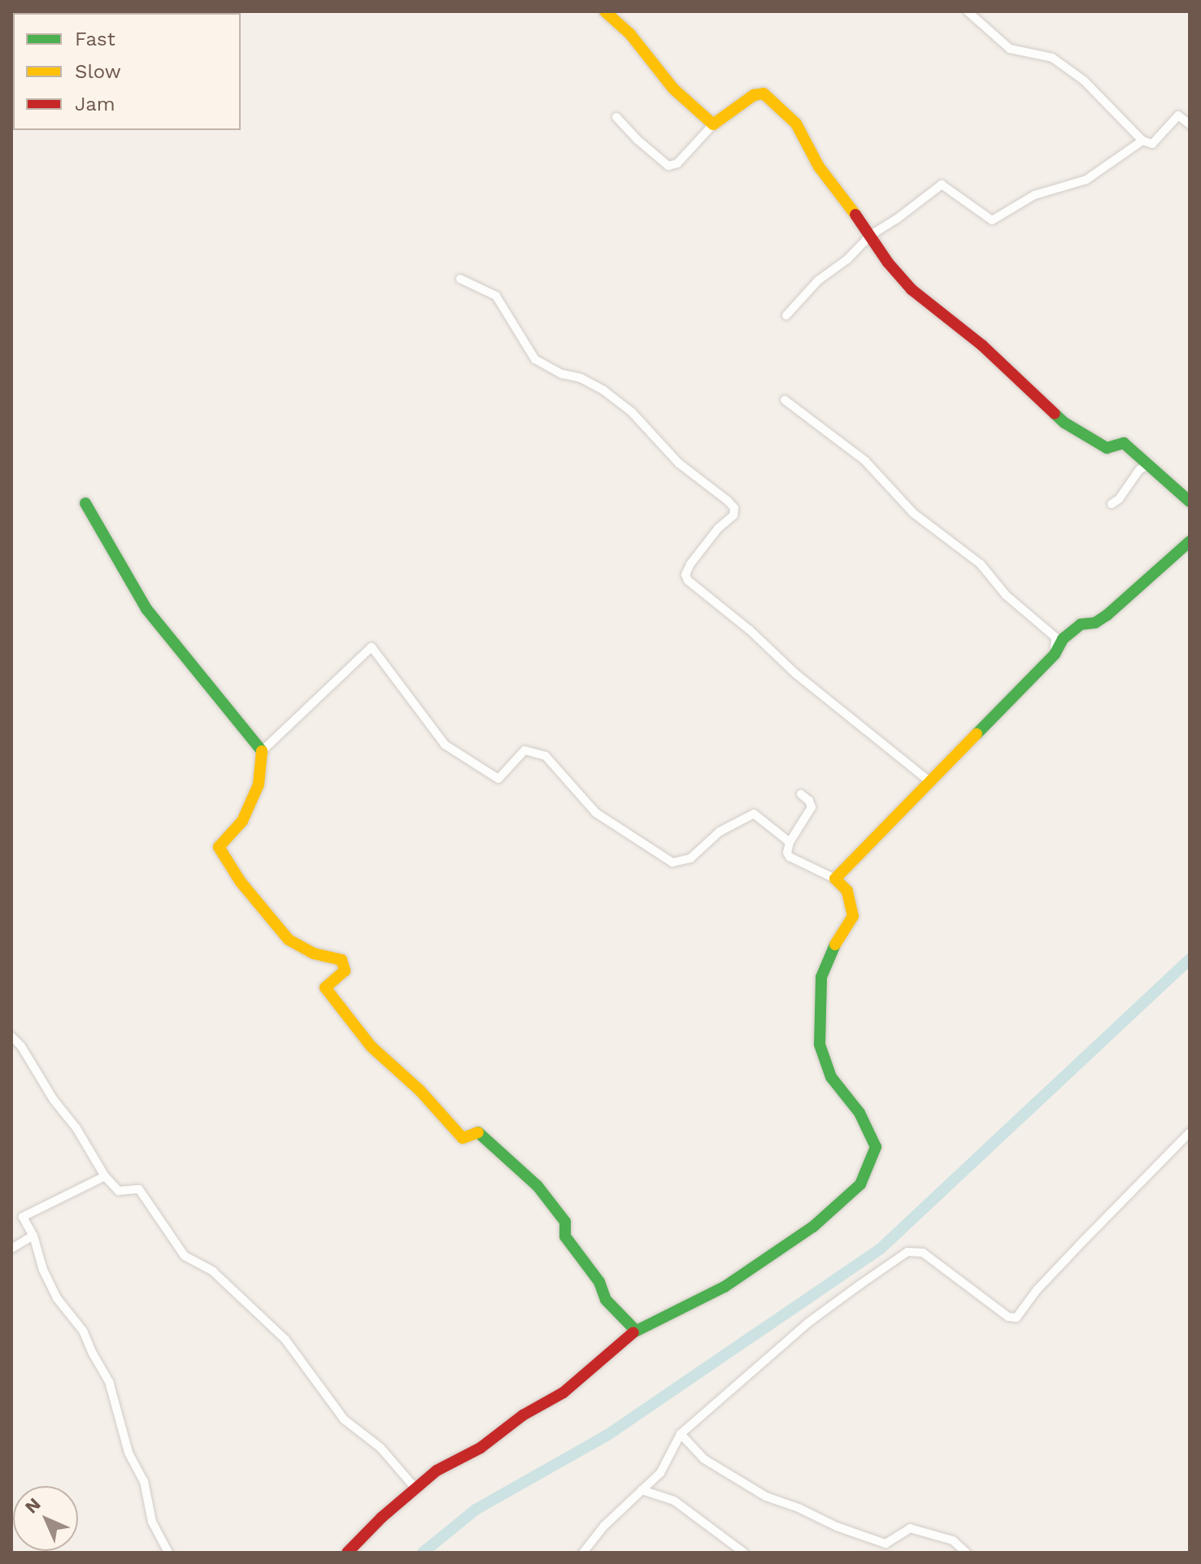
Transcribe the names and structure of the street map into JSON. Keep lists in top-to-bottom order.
{
  "legend": ["Fast", "Slow", "Jam"],
  "north": "top left"
}
